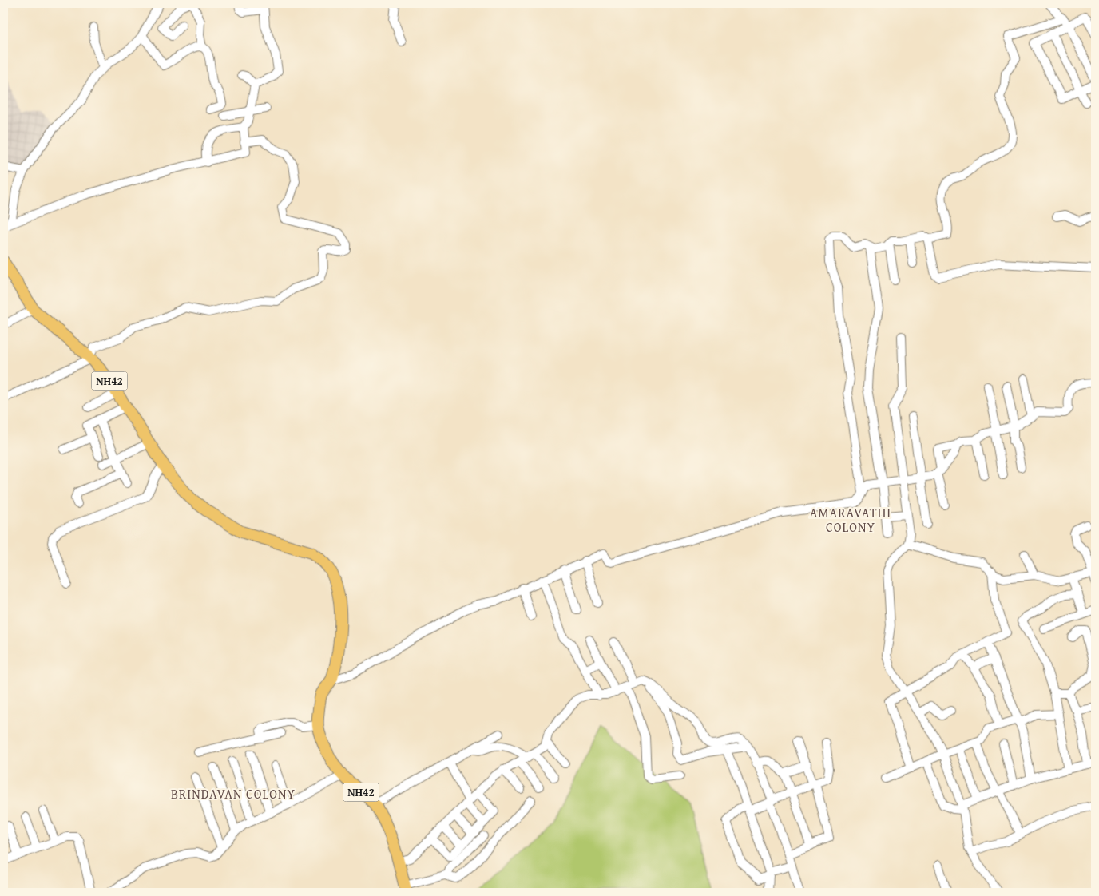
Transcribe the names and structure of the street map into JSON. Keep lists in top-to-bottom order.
{
  "streets": {
    "highway": ["NH42"]
  },
  "districts": ["AMARAVATHI COLONY", "BRINDAVAN COLONY"]
}
